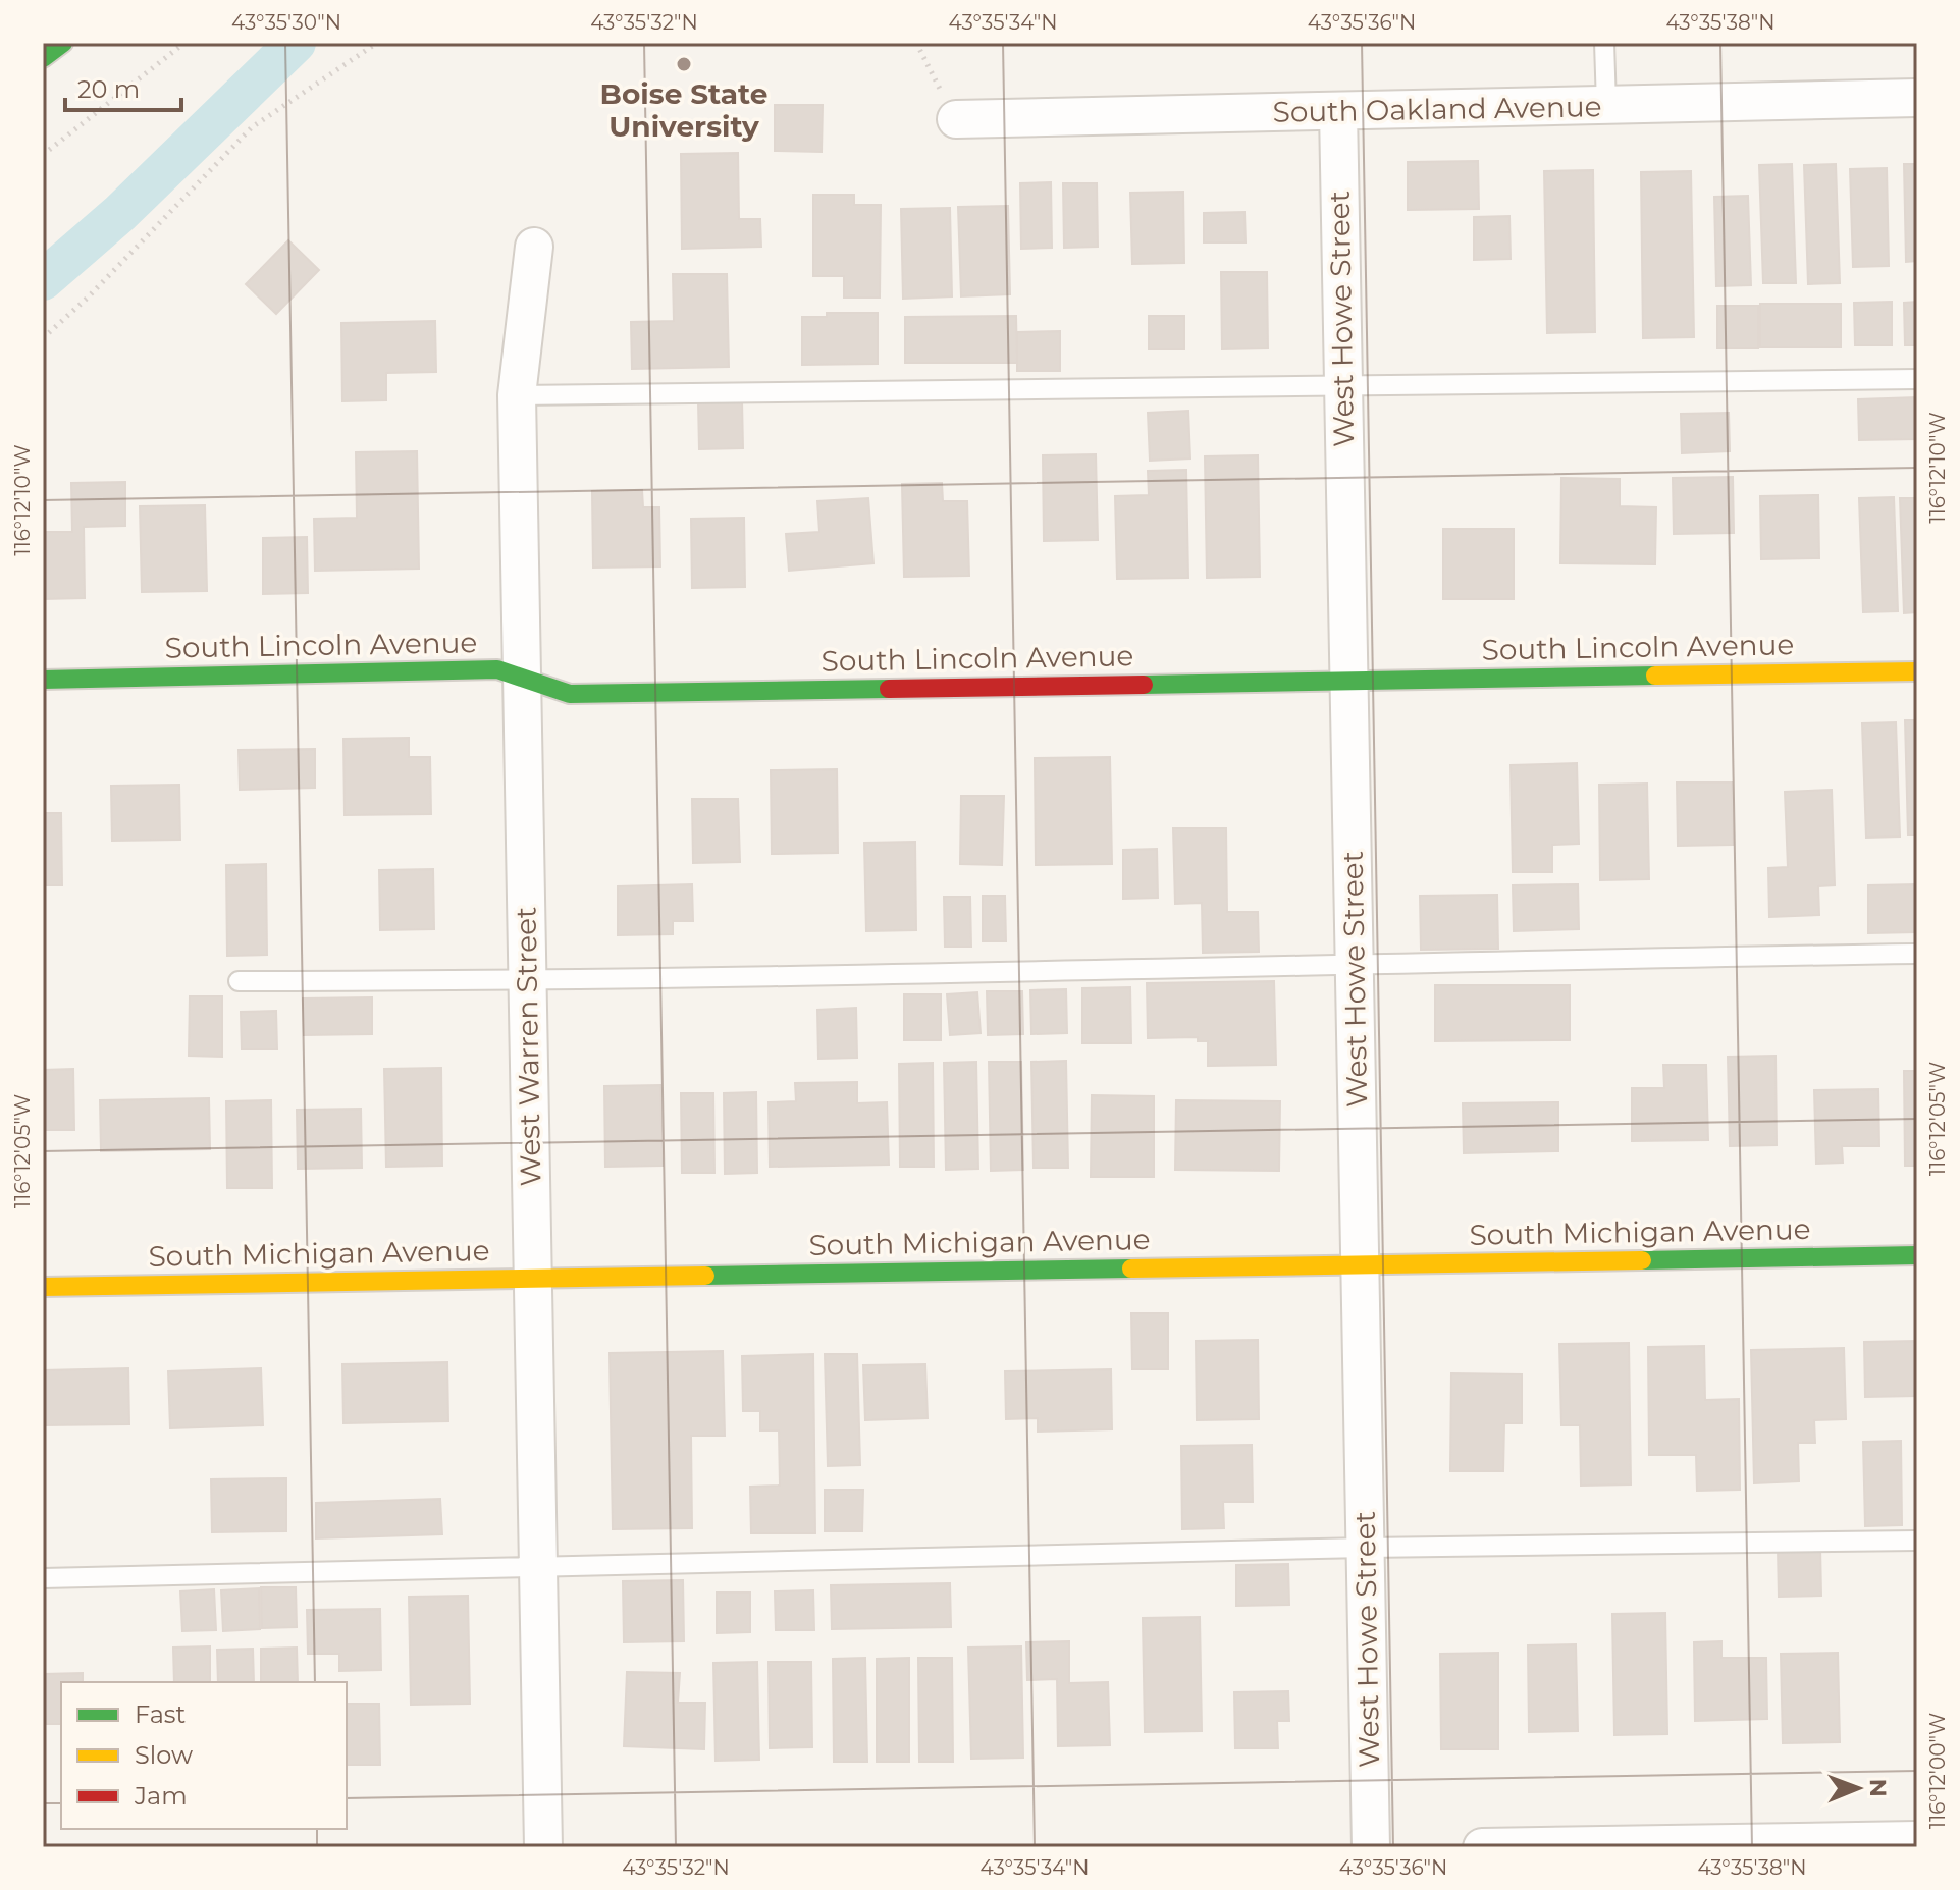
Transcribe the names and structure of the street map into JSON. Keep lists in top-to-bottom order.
{
  "streets": {
    "street": [
      "South Oakland Avenue",
      "West Howe Street",
      "South Lincoln Avenue",
      "West Warren Street",
      "South Michigan Avenue"
    ]
  },
  "crossings": [
    ["South Oakland Avenue", "West Howe Street"],
    ["West Howe Street", "South Lincoln Avenue"],
    ["West Howe Street", "South Michigan Avenue"],
    ["South Lincoln Avenue", "West Warren Street"],
    ["West Warren Street", "South Michigan Avenue"]
  ],
  "places": ["Boise State University"],
  "legend": ["Fast", "Slow", "Jam"],
  "scale_bar": "20 m",
  "north": "right",
  "coordinates": [
    "43°35'30\"N",
    "43°35'32\"N",
    "43°35'34\"N",
    "43°35'36\"N",
    "43°35'38\"N",
    "116°12'10\"W",
    "116°12'05\"W",
    "116°12'00\"W"
  ]
}
